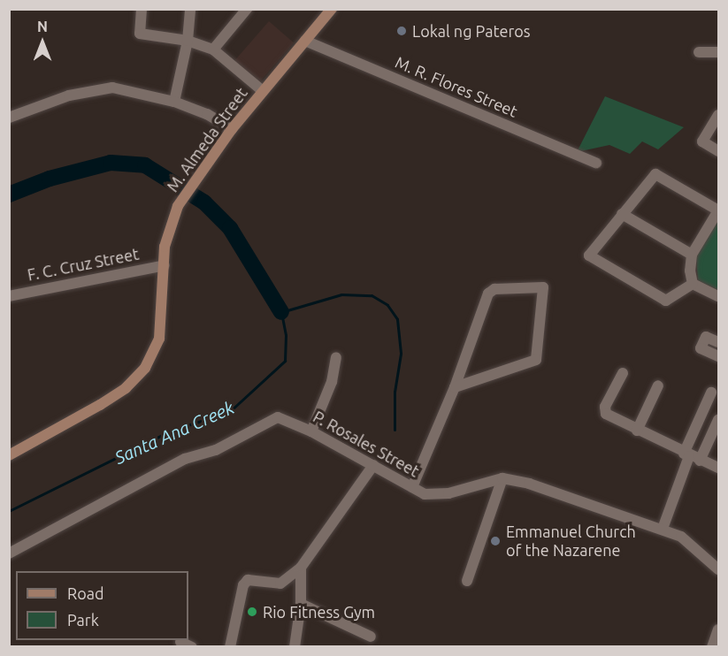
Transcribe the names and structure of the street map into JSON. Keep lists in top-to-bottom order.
{
  "streets": {
    "main road": ["M. Almeda Street"],
    "street": ["M. R. Flores Street", "F. C. Cruz Street", "P. Rosales Street"]
  },
  "crossings": [
    ["M. R. Flores Street", "M. Almeda Street"],
    ["M. Almeda Street", "F. C. Cruz Street"]
  ],
  "water": ["Santa Ana Creek"],
  "places": ["Lokal ng Pateros", "Emmanuel Church of the Nazarene", "Rio Fitness Gym"],
  "legend": ["Road", "Park"],
  "north": "top"
}
